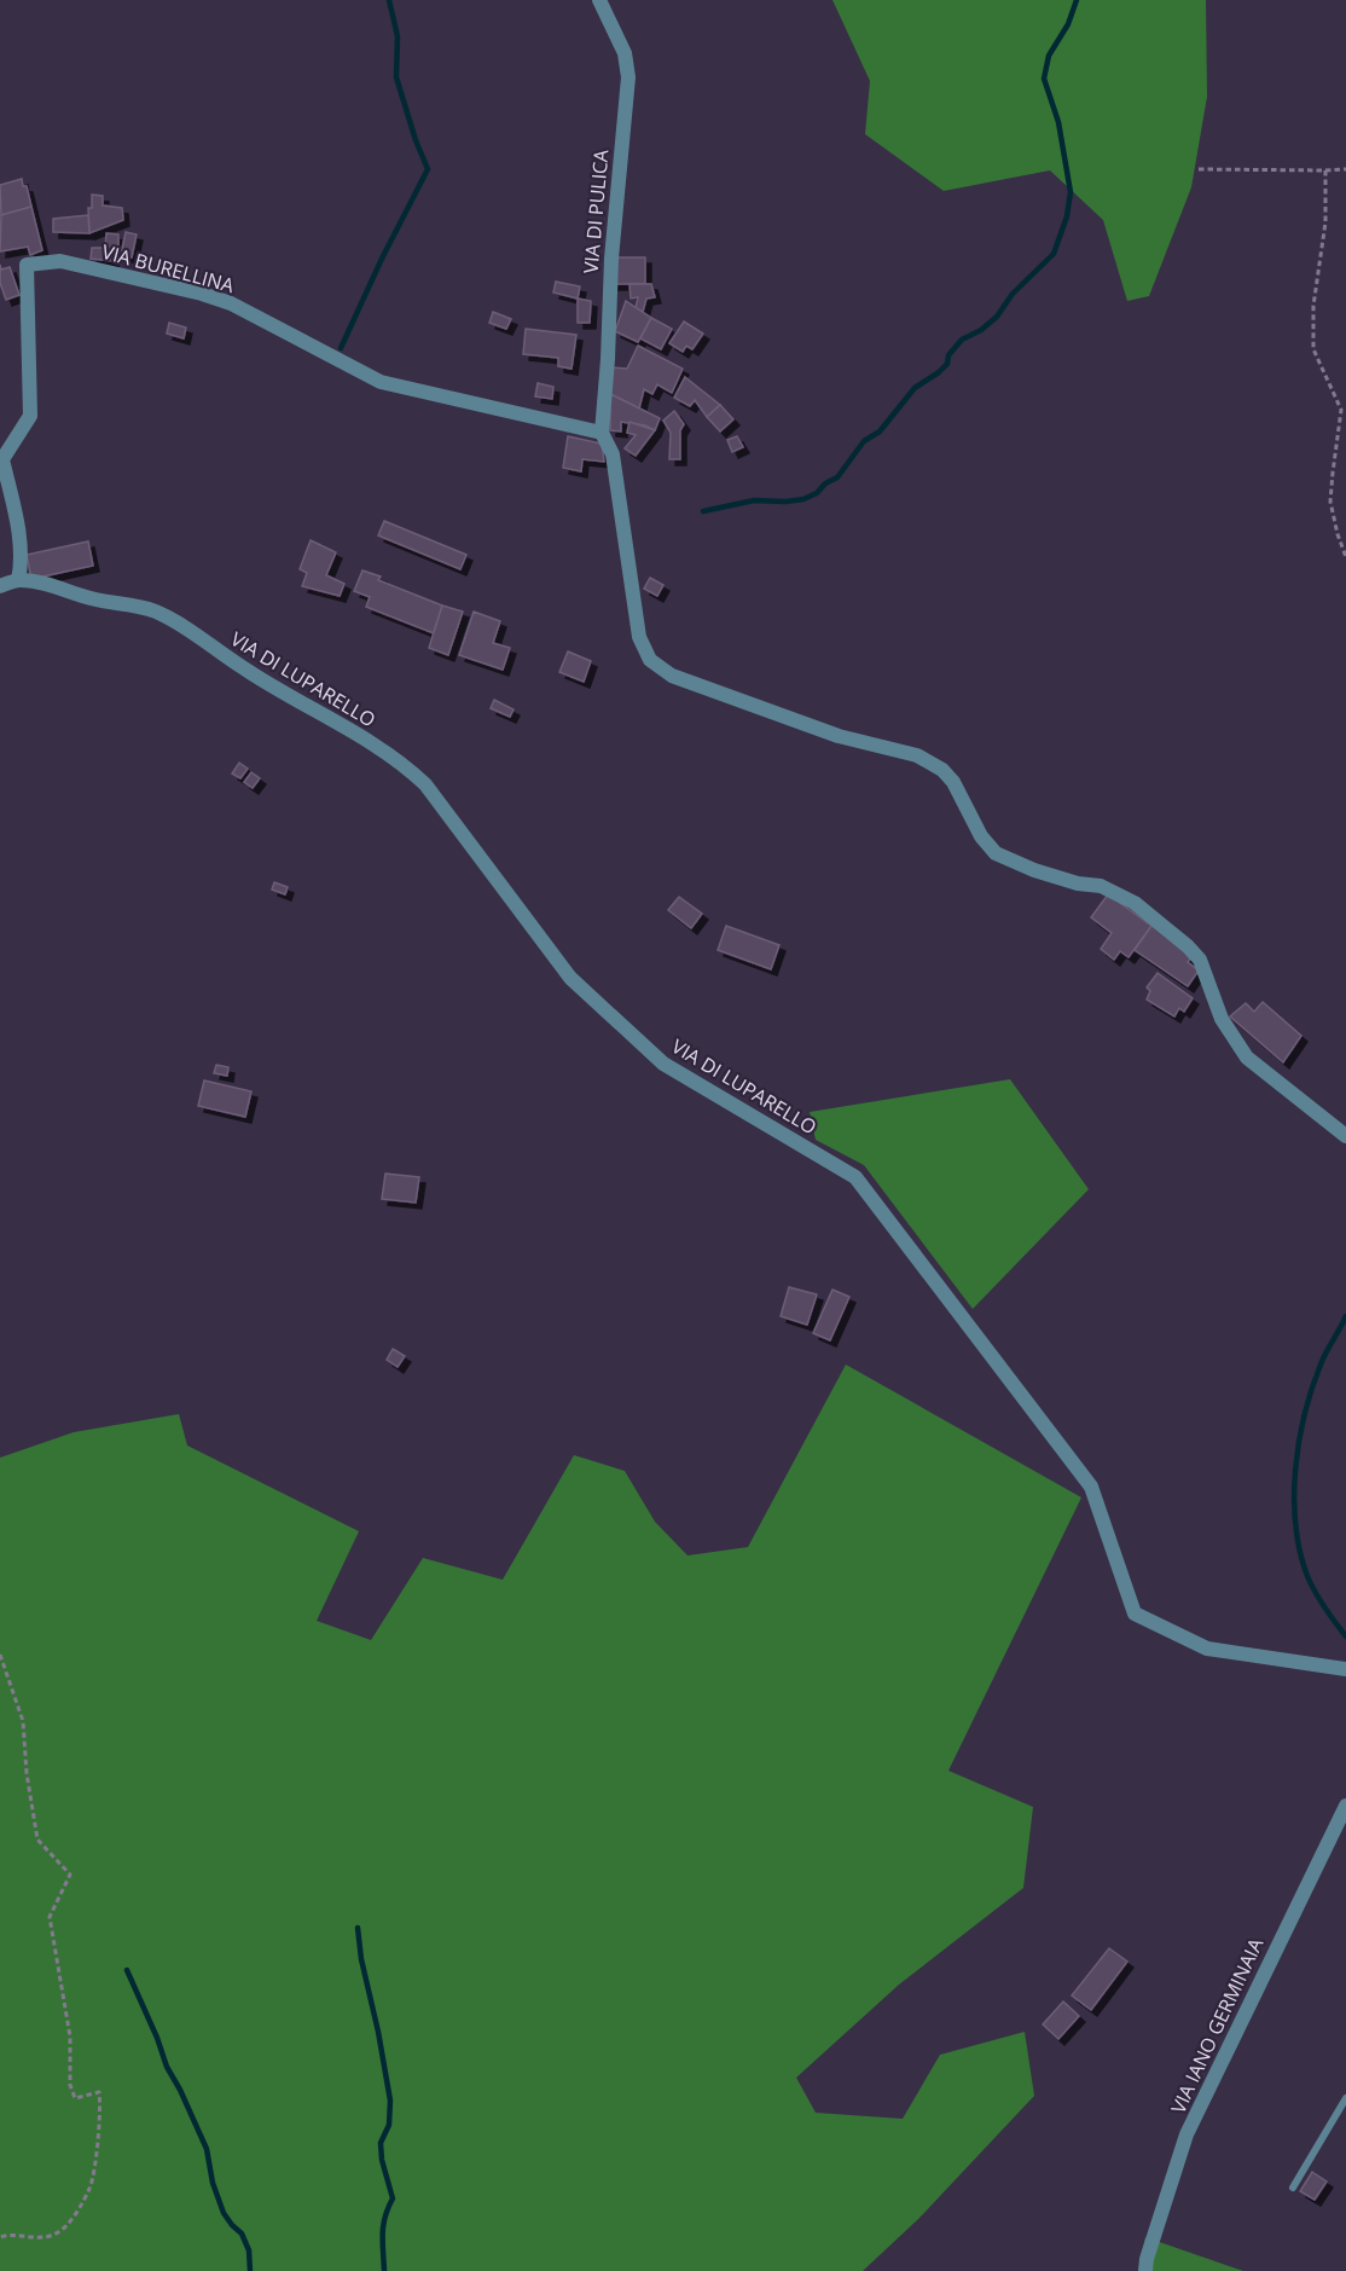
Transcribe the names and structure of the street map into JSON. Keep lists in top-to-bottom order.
{
  "streets": {
    "street": [
      "VIA DI PULICA",
      "VIA BURELLINA",
      "VIA DI LUPARELLO",
      "VIA IANO GERMINAIA"
    ]
  },
  "crossings": [
    ["VIA DI PULICA", "VIA BURELLINA"],
    ["VIA BURELLINA", "VIA DI LUPARELLO"]
  ]
}
